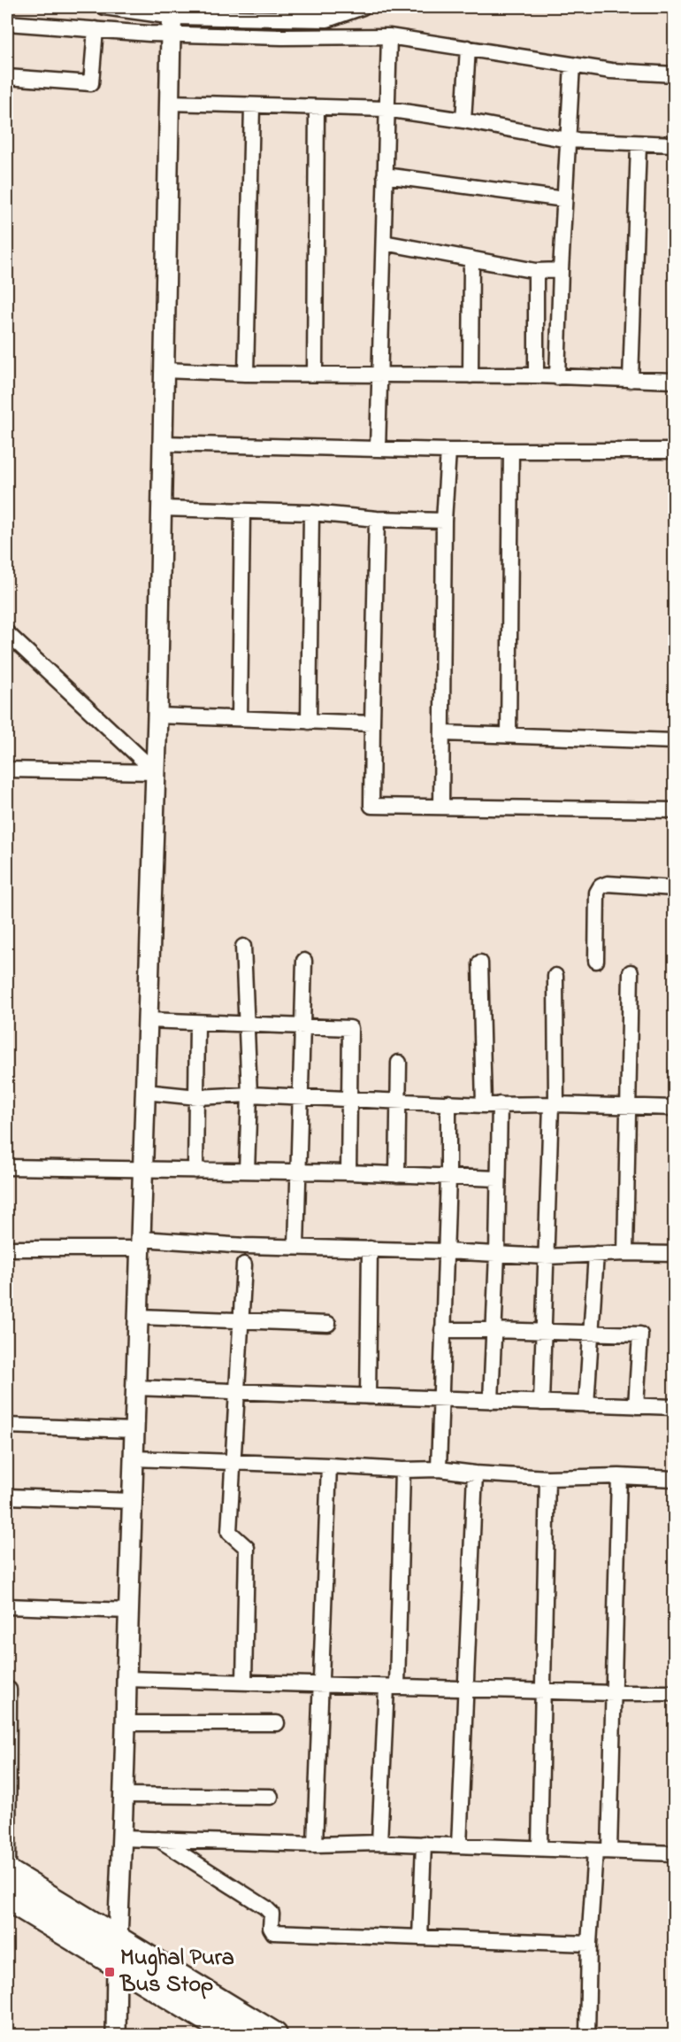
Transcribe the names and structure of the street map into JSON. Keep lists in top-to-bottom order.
{
  "places": {
    "transit": ["Mughal Pura Bus Stop"]
  }
}
